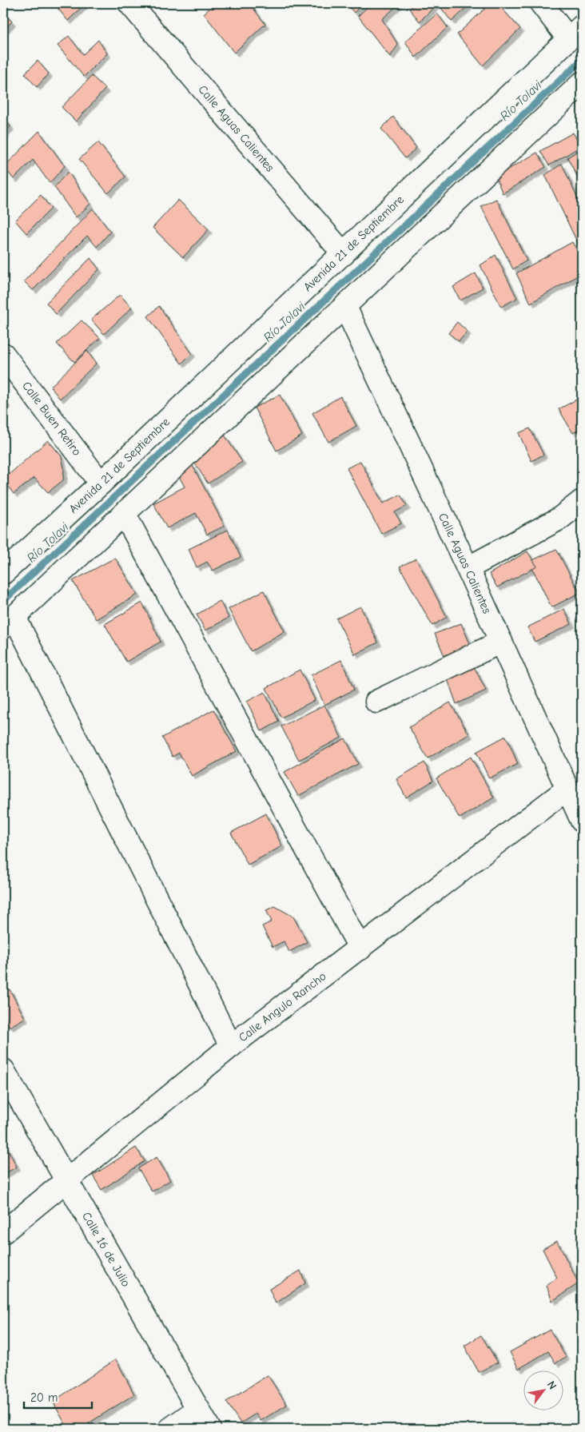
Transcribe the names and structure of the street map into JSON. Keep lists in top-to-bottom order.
{
  "streets": {
    "street": [
      "Calle Aguas Calientes",
      "Avenida 21 de Septiembre",
      "Calle Buen Retiro",
      "Calle Angulo Rancho",
      "Calle 16 de Julio"
    ]
  },
  "crossings": [
    ["Calle Aguas Calientes", "Avenida 21 de Septiembre"],
    ["Calle Aguas Calientes", "Calle Angulo Rancho"],
    ["Avenida 21 de Septiembre", "Calle Buen Retiro"],
    ["Calle Angulo Rancho", "Calle 16 de Julio"]
  ],
  "water": ["Río Tolavi"],
  "scale_bar": "20 m",
  "north": "top right"
}
